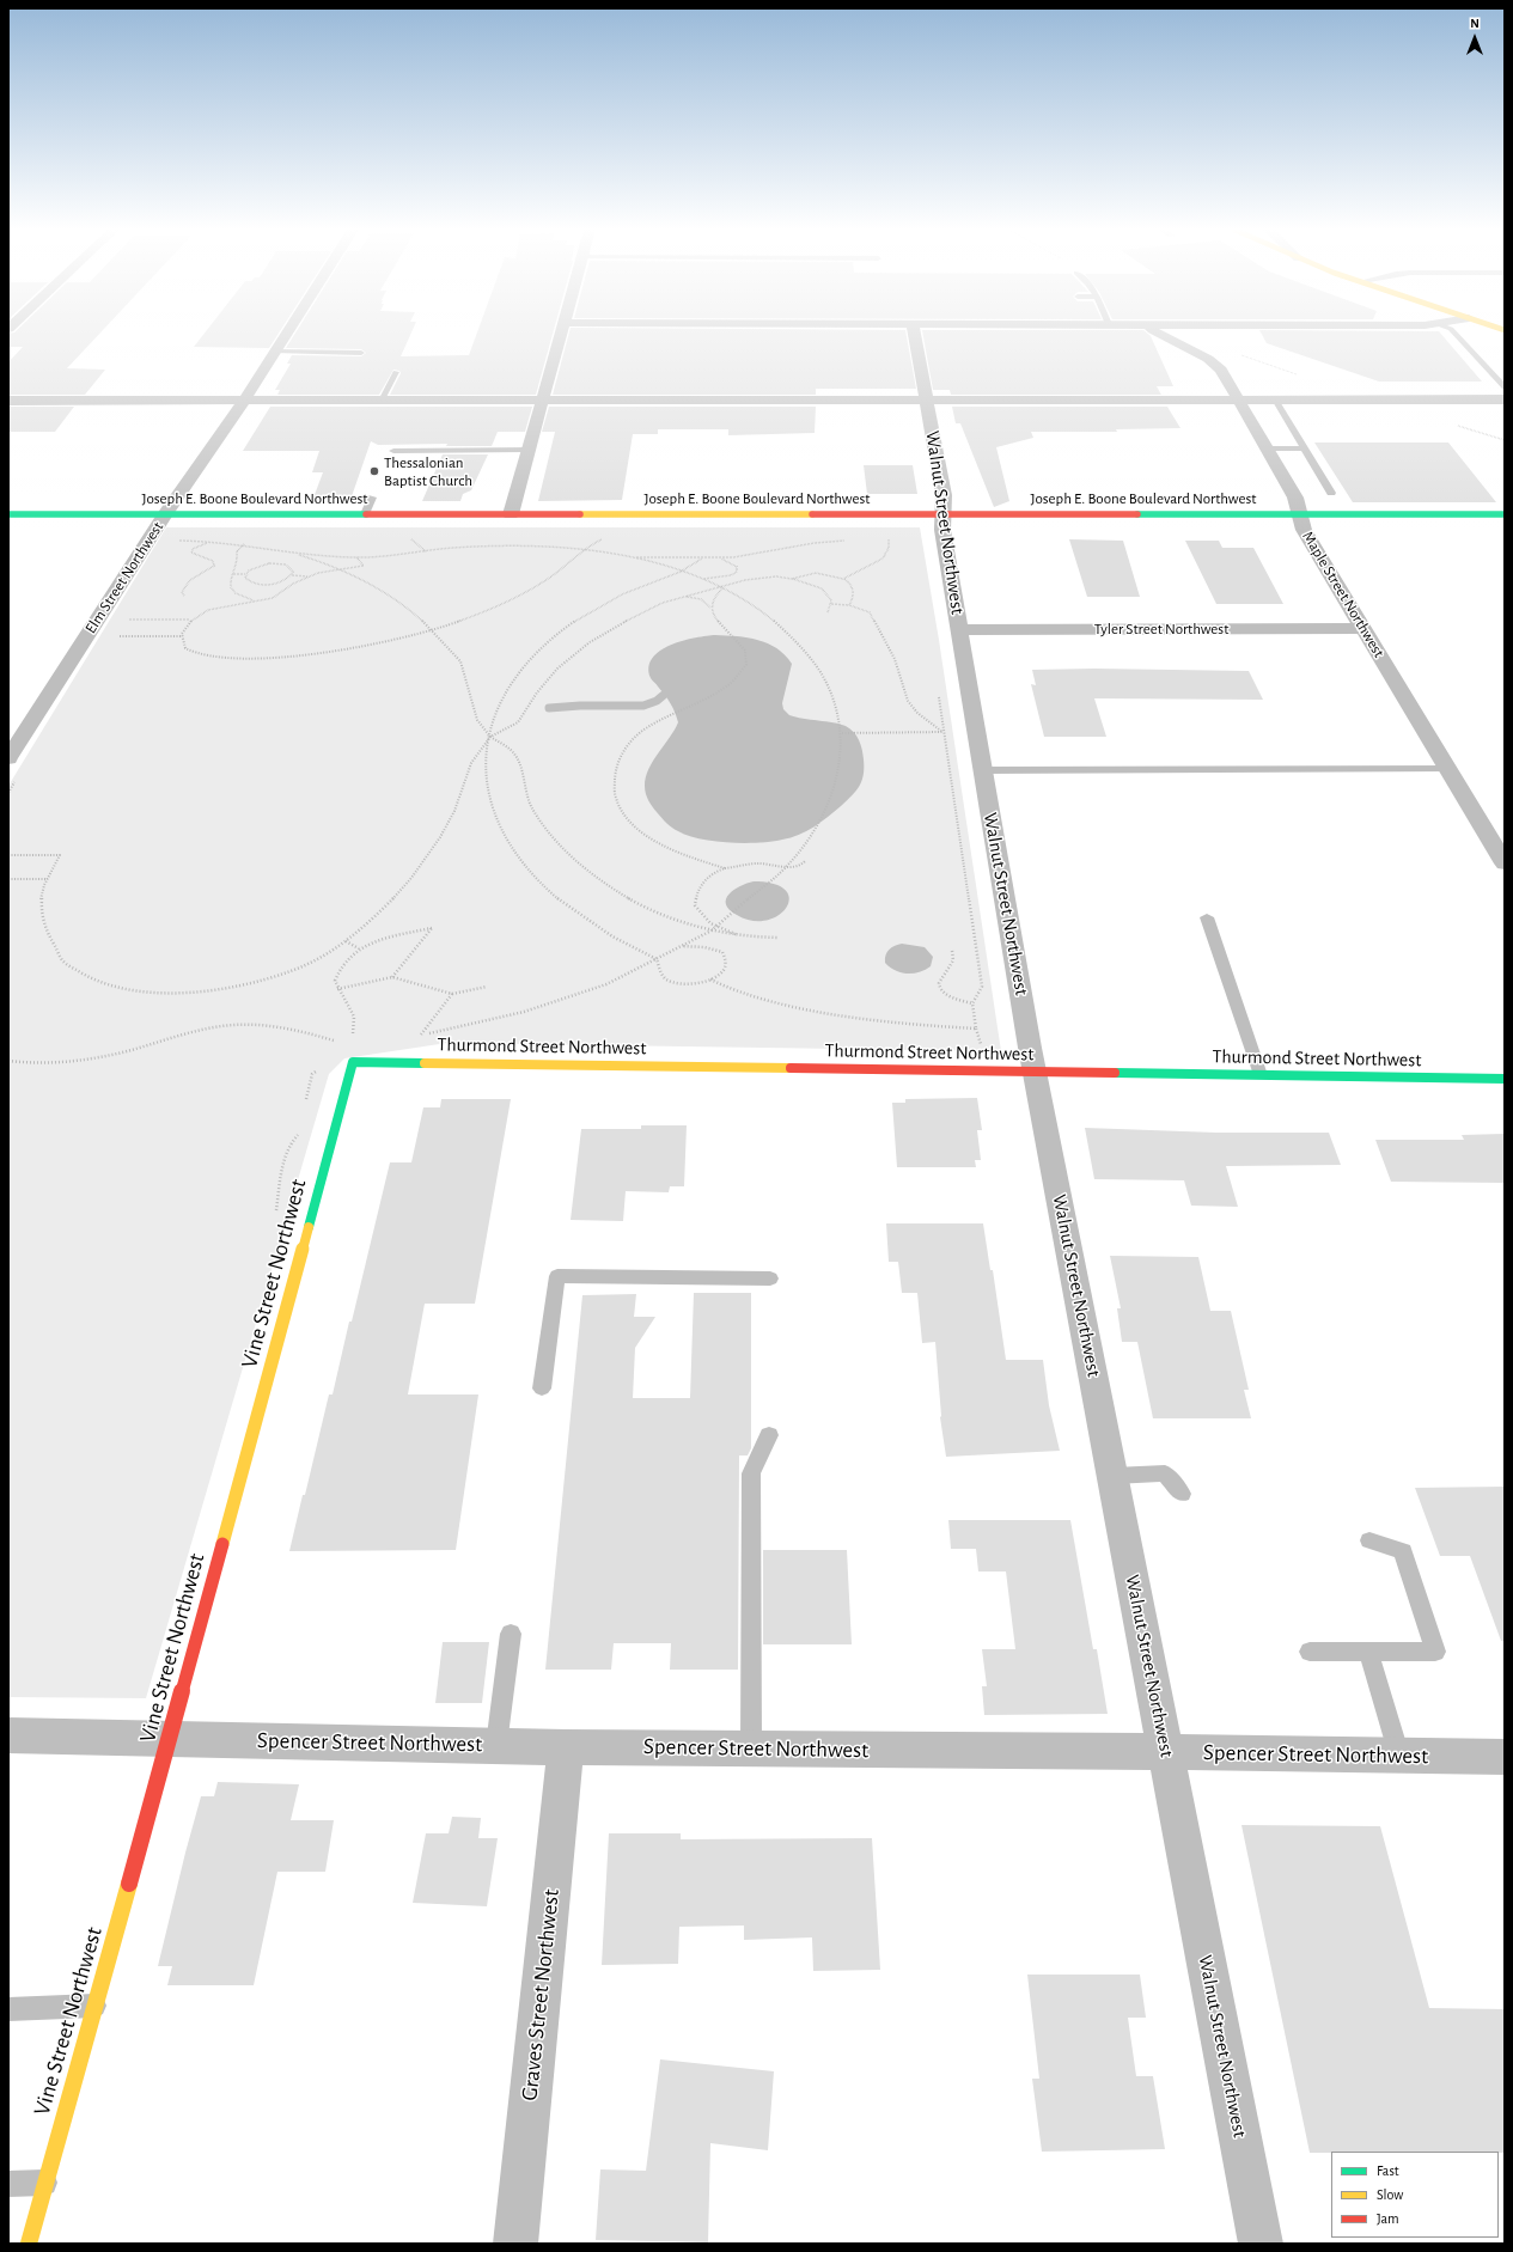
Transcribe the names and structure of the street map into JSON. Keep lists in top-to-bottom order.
{
  "streets": {
    "main road": ["Joseph E. Boone Boulevard Northwest", "Thurmond Street Northwest", "Vine Street Northwest"],
    "street": [
      "Walnut Street Northwest",
      "Elm Street Northwest",
      "Maple Street Northwest",
      "Tyler Street Northwest",
      "Spencer Street Northwest",
      "Graves Street Northwest"
    ]
  },
  "crossings": [
    ["Joseph E. Boone Boulevard Northwest", "Walnut Street Northwest"],
    ["Joseph E. Boone Boulevard Northwest", "Elm Street Northwest"],
    ["Joseph E. Boone Boulevard Northwest", "Maple Street Northwest"],
    ["Walnut Street Northwest", "Tyler Street Northwest"],
    ["Walnut Street Northwest", "Thurmond Street Northwest"],
    ["Walnut Street Northwest", "Spencer Street Northwest"],
    ["Maple Street Northwest", "Tyler Street Northwest"],
    ["Thurmond Street Northwest", "Vine Street Northwest"],
    ["Vine Street Northwest", "Spencer Street Northwest"],
    ["Spencer Street Northwest", "Graves Street Northwest"]
  ],
  "places": ["Thessalonian Baptist Church"],
  "legend": ["Fast", "Slow", "Jam"],
  "north": "top"
}
